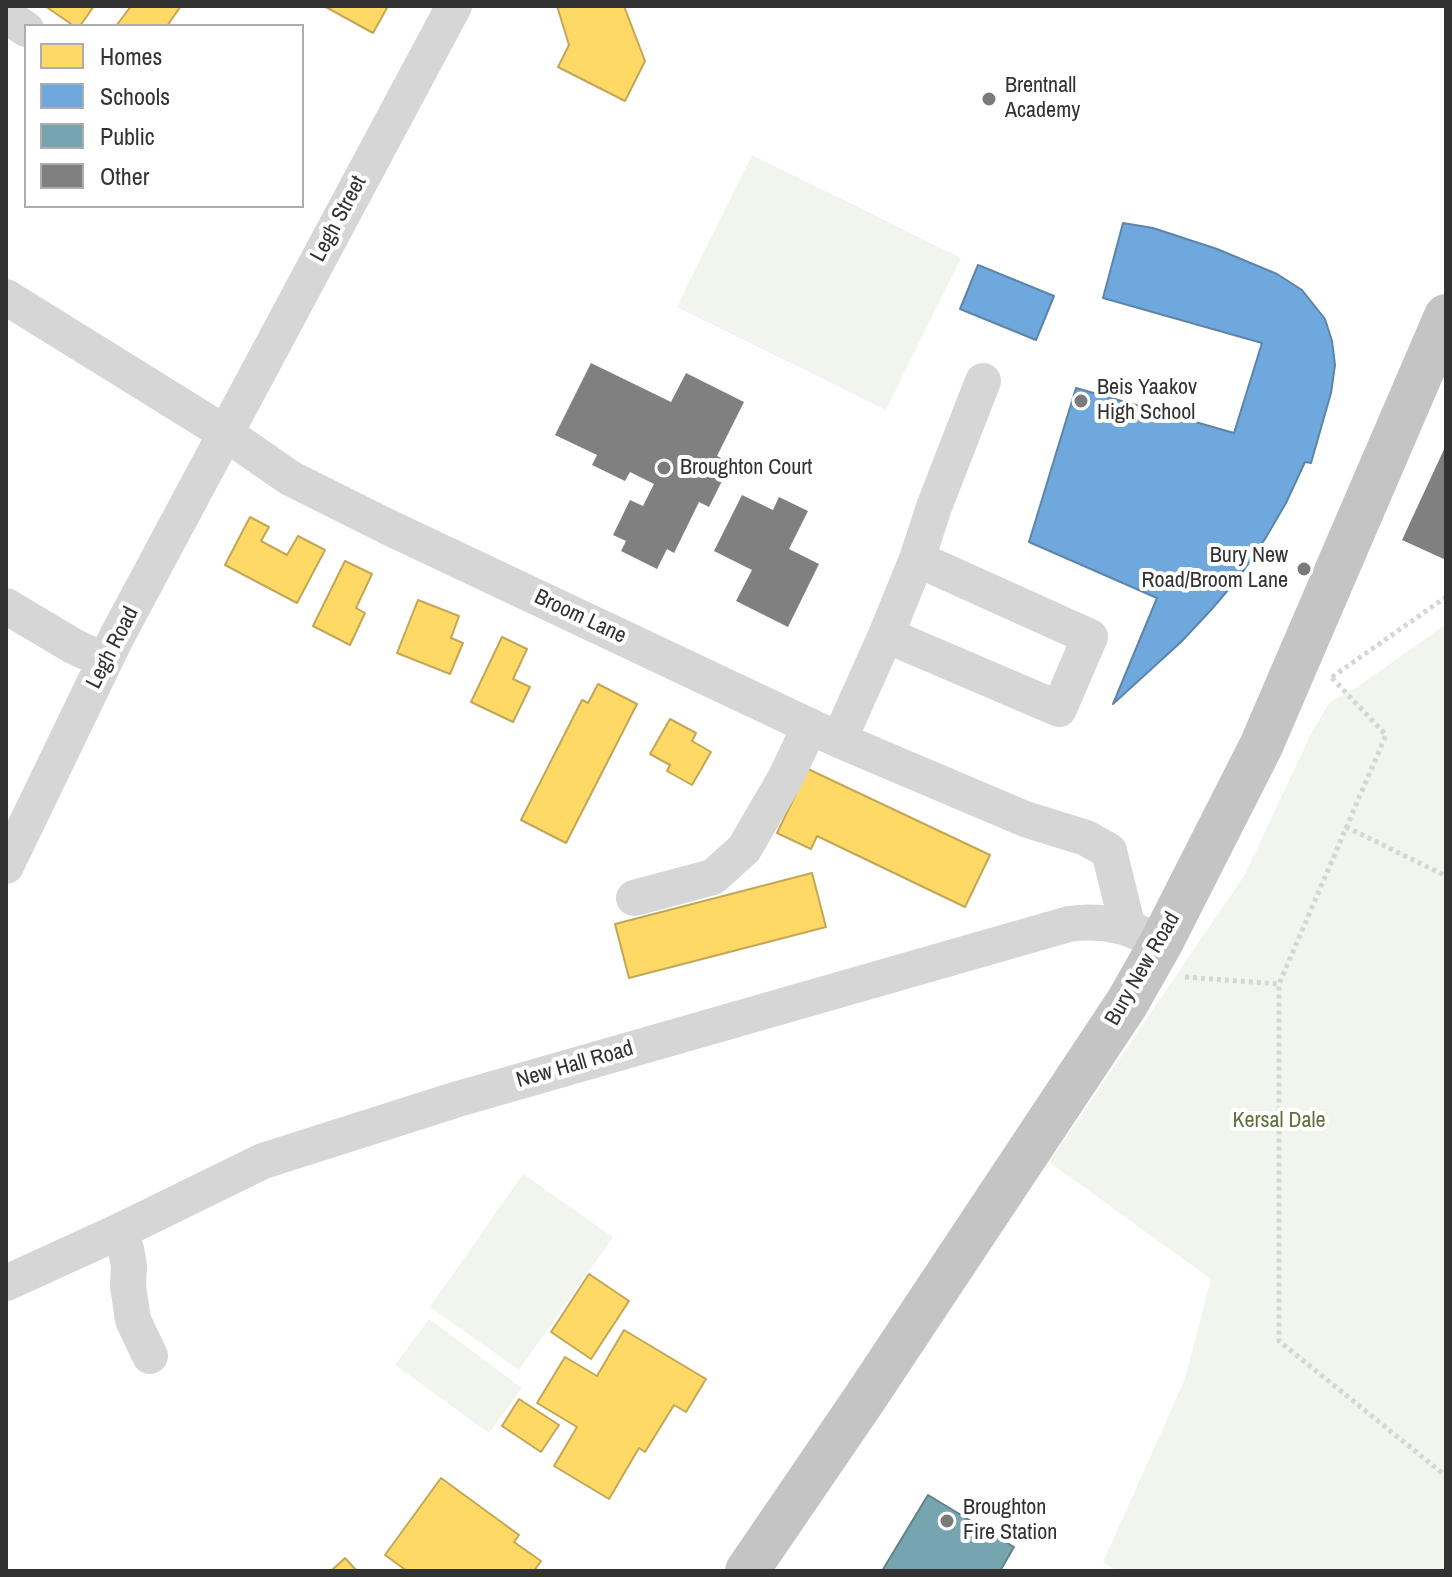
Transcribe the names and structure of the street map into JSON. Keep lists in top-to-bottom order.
{
  "streets": {
    "highway": ["Bury New Road"],
    "street": [
      "Legh Street",
      "Broom Lane",
      "Legh Road",
      "New Hall Road"
    ]
  },
  "crossings": [
    ["Legh Street", "Broom Lane"],
    ["Legh Street", "Legh Road"],
    ["Broom Lane", "Legh Road"],
    ["Broom Lane", "Bury New Road"],
    ["Broom Lane", "New Hall Road"],
    ["Bury New Road", "New Hall Road"]
  ],
  "parks": ["Kersal Dale"],
  "places": [
    "Brentnall Academy",
    "Beis Yaakov High School",
    "Broughton Court",
    "Bury New Road/Broom Lane",
    "Broughton Fire Station"
  ],
  "legend": [
    "Homes",
    "Schools",
    "Public",
    "Other"
  ]
}
